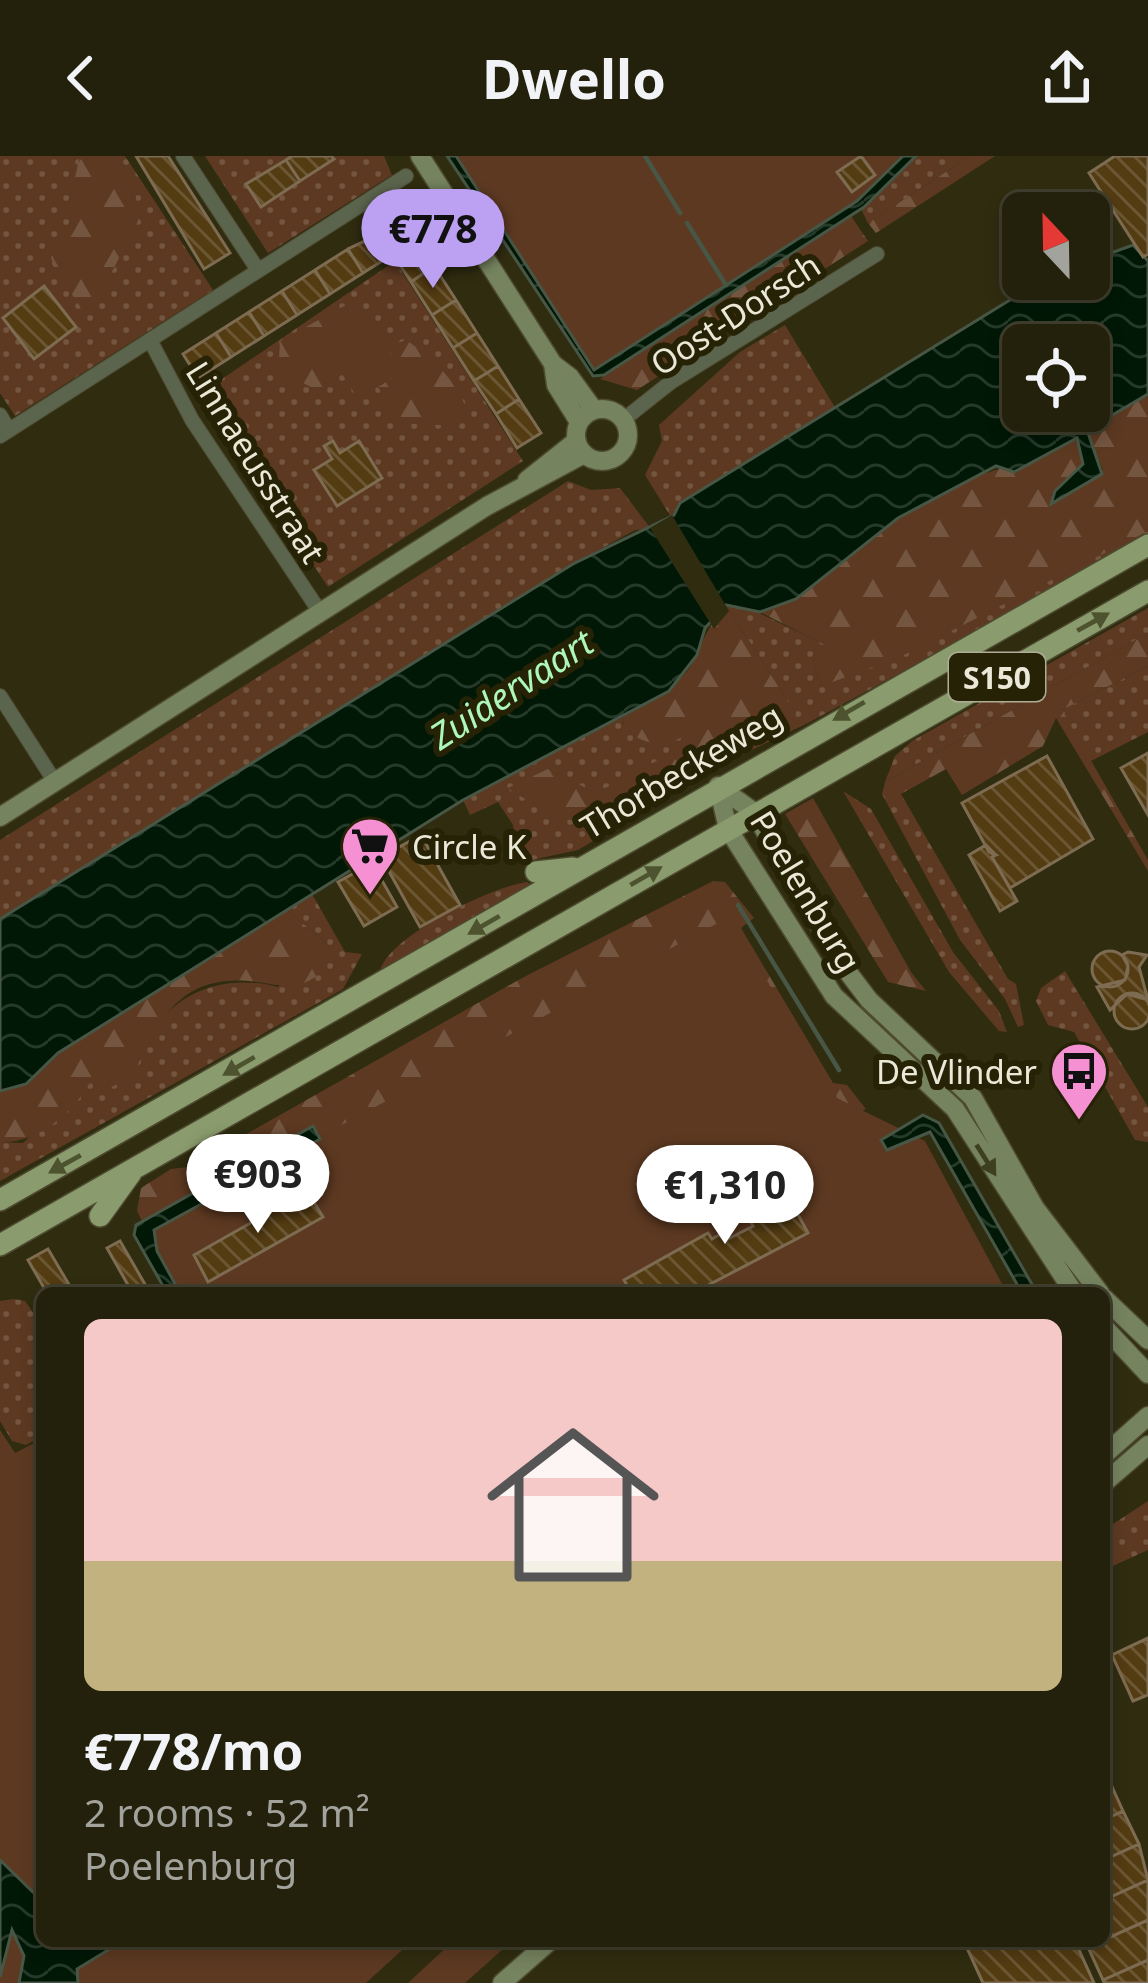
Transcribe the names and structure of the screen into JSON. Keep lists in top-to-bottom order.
{
  "streets": {
    "main road": ["S150", "Thorbeckeweg"],
    "street": ["Oost-Dorsch", "Linnaeusstraat", "Poelenburg"]
  },
  "crossings": [
    ["S150", "Poelenburg"],
    ["Thorbeckeweg", "Poelenburg"]
  ],
  "water": ["Zuidervaart"],
  "places": {
    "supermarket": ["Circle K"],
    "bus stop": ["De Vlinder"]
  },
  "north": "top",
  "page": {
    "header": "Dwello",
    "price": ["€778", "€903", "€1,310"],
    "list": [
      {
        "name": "€778/mo",
        "note": "2 rooms · 52 m² · Poelenburg"
      }
    ]
  }
}
